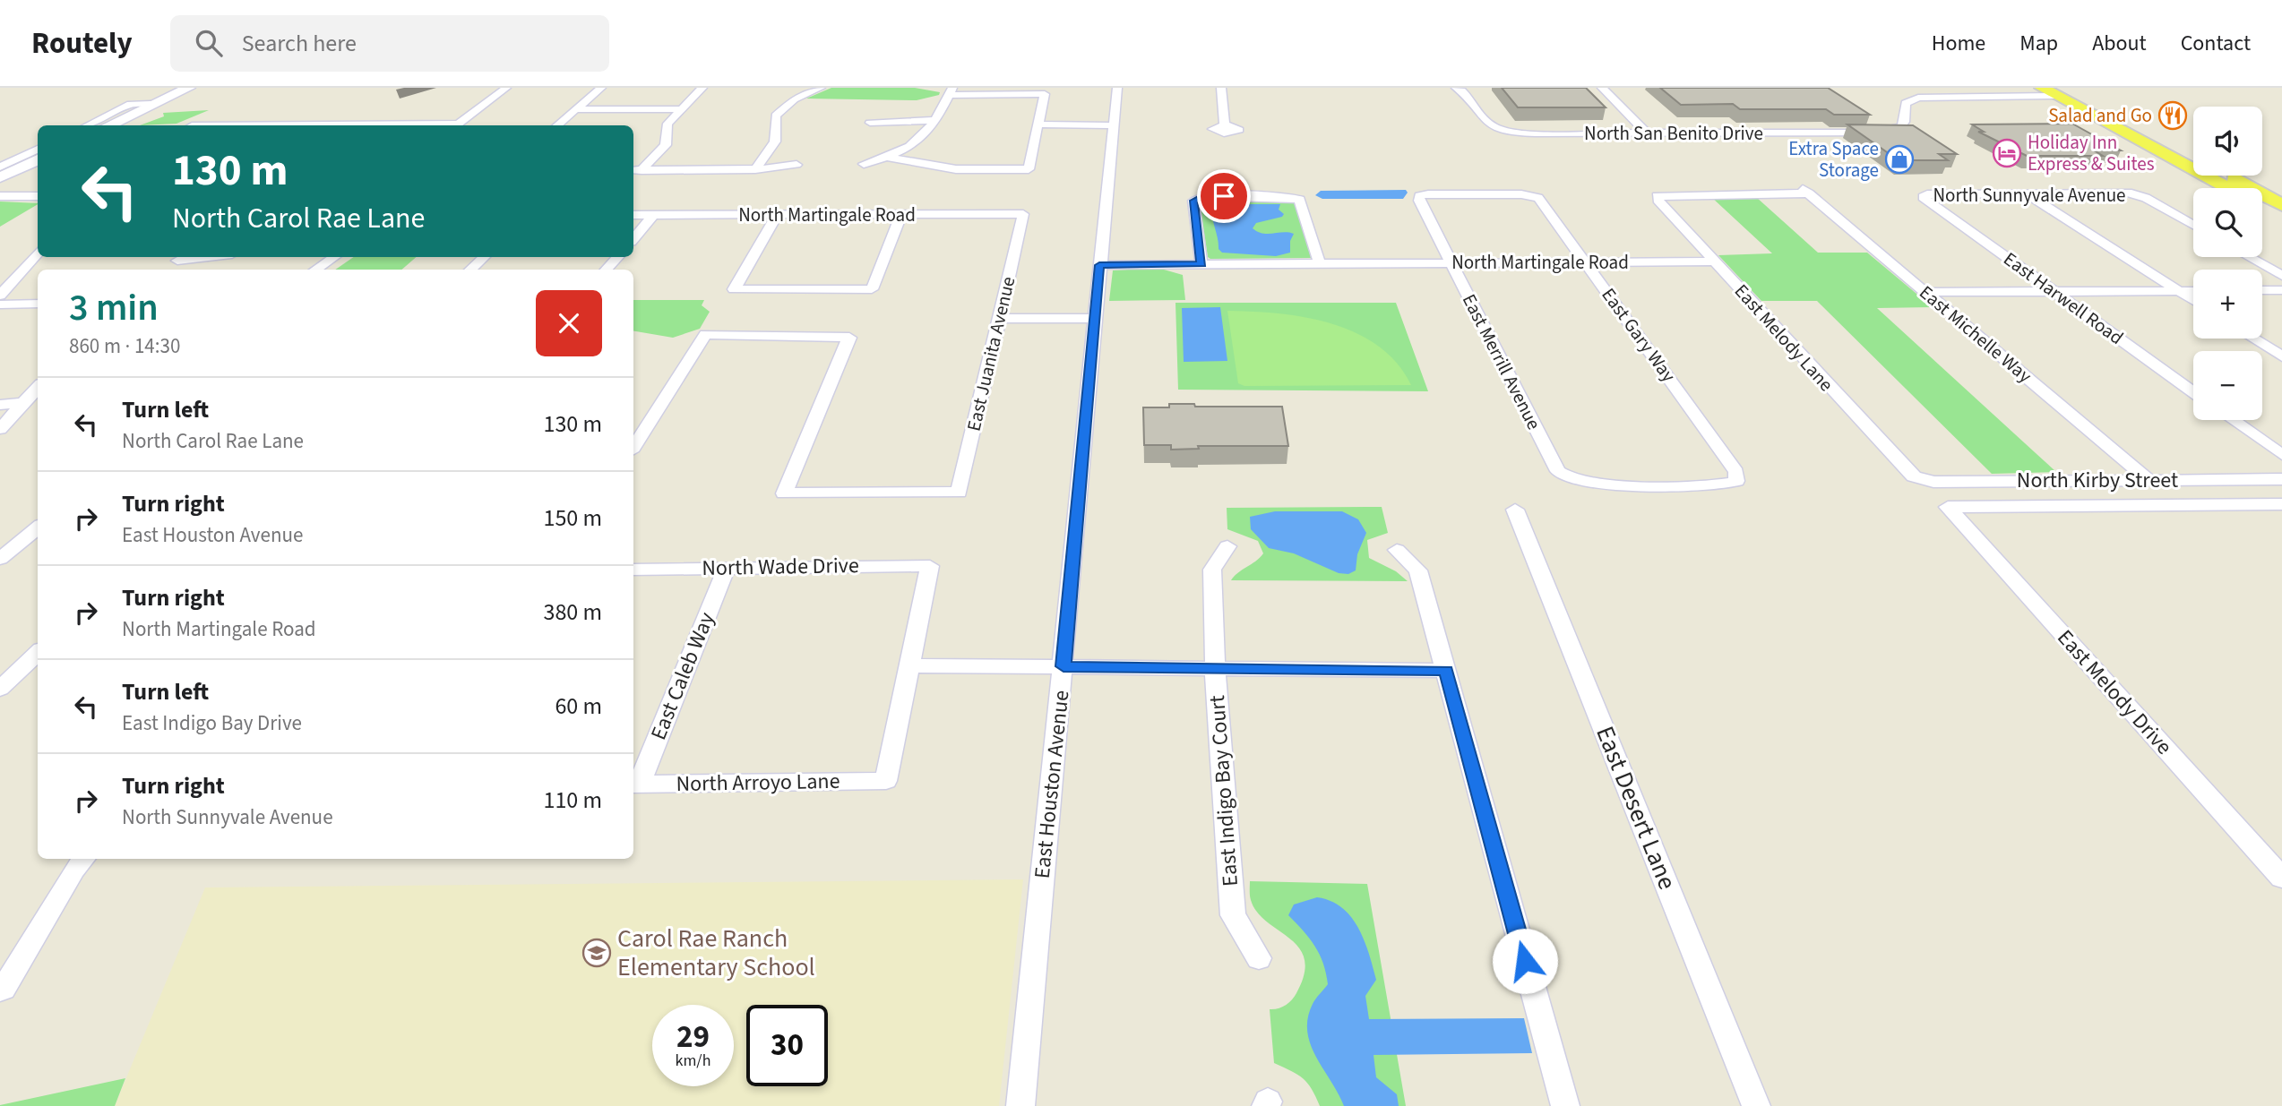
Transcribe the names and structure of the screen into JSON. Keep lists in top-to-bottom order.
{
  "streets": {
    "street": [
      "North San Benito Drive",
      "North Sunnyvale Avenue",
      "North Martingale Road",
      "East Harwell Road",
      "East Michelle Way",
      "East Gary Way",
      "East Melody Lane",
      "East Juanita Avenue",
      "East Merrill Avenue",
      "North Kirby Street",
      "North Wade Drive",
      "East Caleb Way",
      "East Melody Drive",
      "North Arroyo Lane",
      "East Houston Avenue",
      "East Indigo Bay Court",
      "East Desert Lane"
    ]
  },
  "crossings": [
    ["North Sunnyvale Avenue", "East Harwell Road"],
    ["North Martingale Road", "East Gary Way"],
    ["North Martingale Road", "East Melody Lane"],
    ["North Martingale Road", "East Juanita Avenue"],
    ["North Martingale Road", "East Merrill Avenue"],
    ["North Martingale Road", "East Houston Avenue"],
    ["East Michelle Way", "East Melody Lane"],
    ["East Michelle Way", "North Kirby Street"],
    ["East Gary Way", "East Merrill Avenue"],
    ["East Melody Lane", "North Kirby Street"],
    ["North Wade Drive", "East Caleb Way"],
    ["North Wade Drive", "North Arroyo Lane"],
    ["East Caleb Way", "North Arroyo Lane"]
  ],
  "places": {
    "restaurant": ["Salad and Go"],
    "hotel": ["Holiday Inn Express & Suites"],
    "shop": ["Extra Space Storage"],
    "school or university": ["Carol Rae Ranch Elementary School"]
  },
  "page": {
    "header": "Routely",
    "search": "Search here",
    "nav": [
      "Home",
      "Map",
      "About",
      "Contact"
    ],
    "map_buttons": ["+", "−"],
    "turn": ["130 m", "North Carol Rae Lane"],
    "heading": ["3 min", "860 m · 14:30"],
    "list": [
      {
        "name": "Turn left",
        "note": "North Carol Rae Lane",
        "value": "130 m"
      },
      {
        "name": "Turn right",
        "note": "East Houston Avenue",
        "value": "150 m"
      },
      {
        "name": "Turn right",
        "note": "North Martingale Road",
        "value": "380 m"
      },
      {
        "name": "Turn left",
        "note": "East Indigo Bay Drive",
        "value": "60 m"
      },
      {
        "name": "Turn right",
        "note": "North Sunnyvale Avenue",
        "value": "110 m"
      }
    ],
    "speed": "29 km/h",
    "limit": "30"
  }
}
